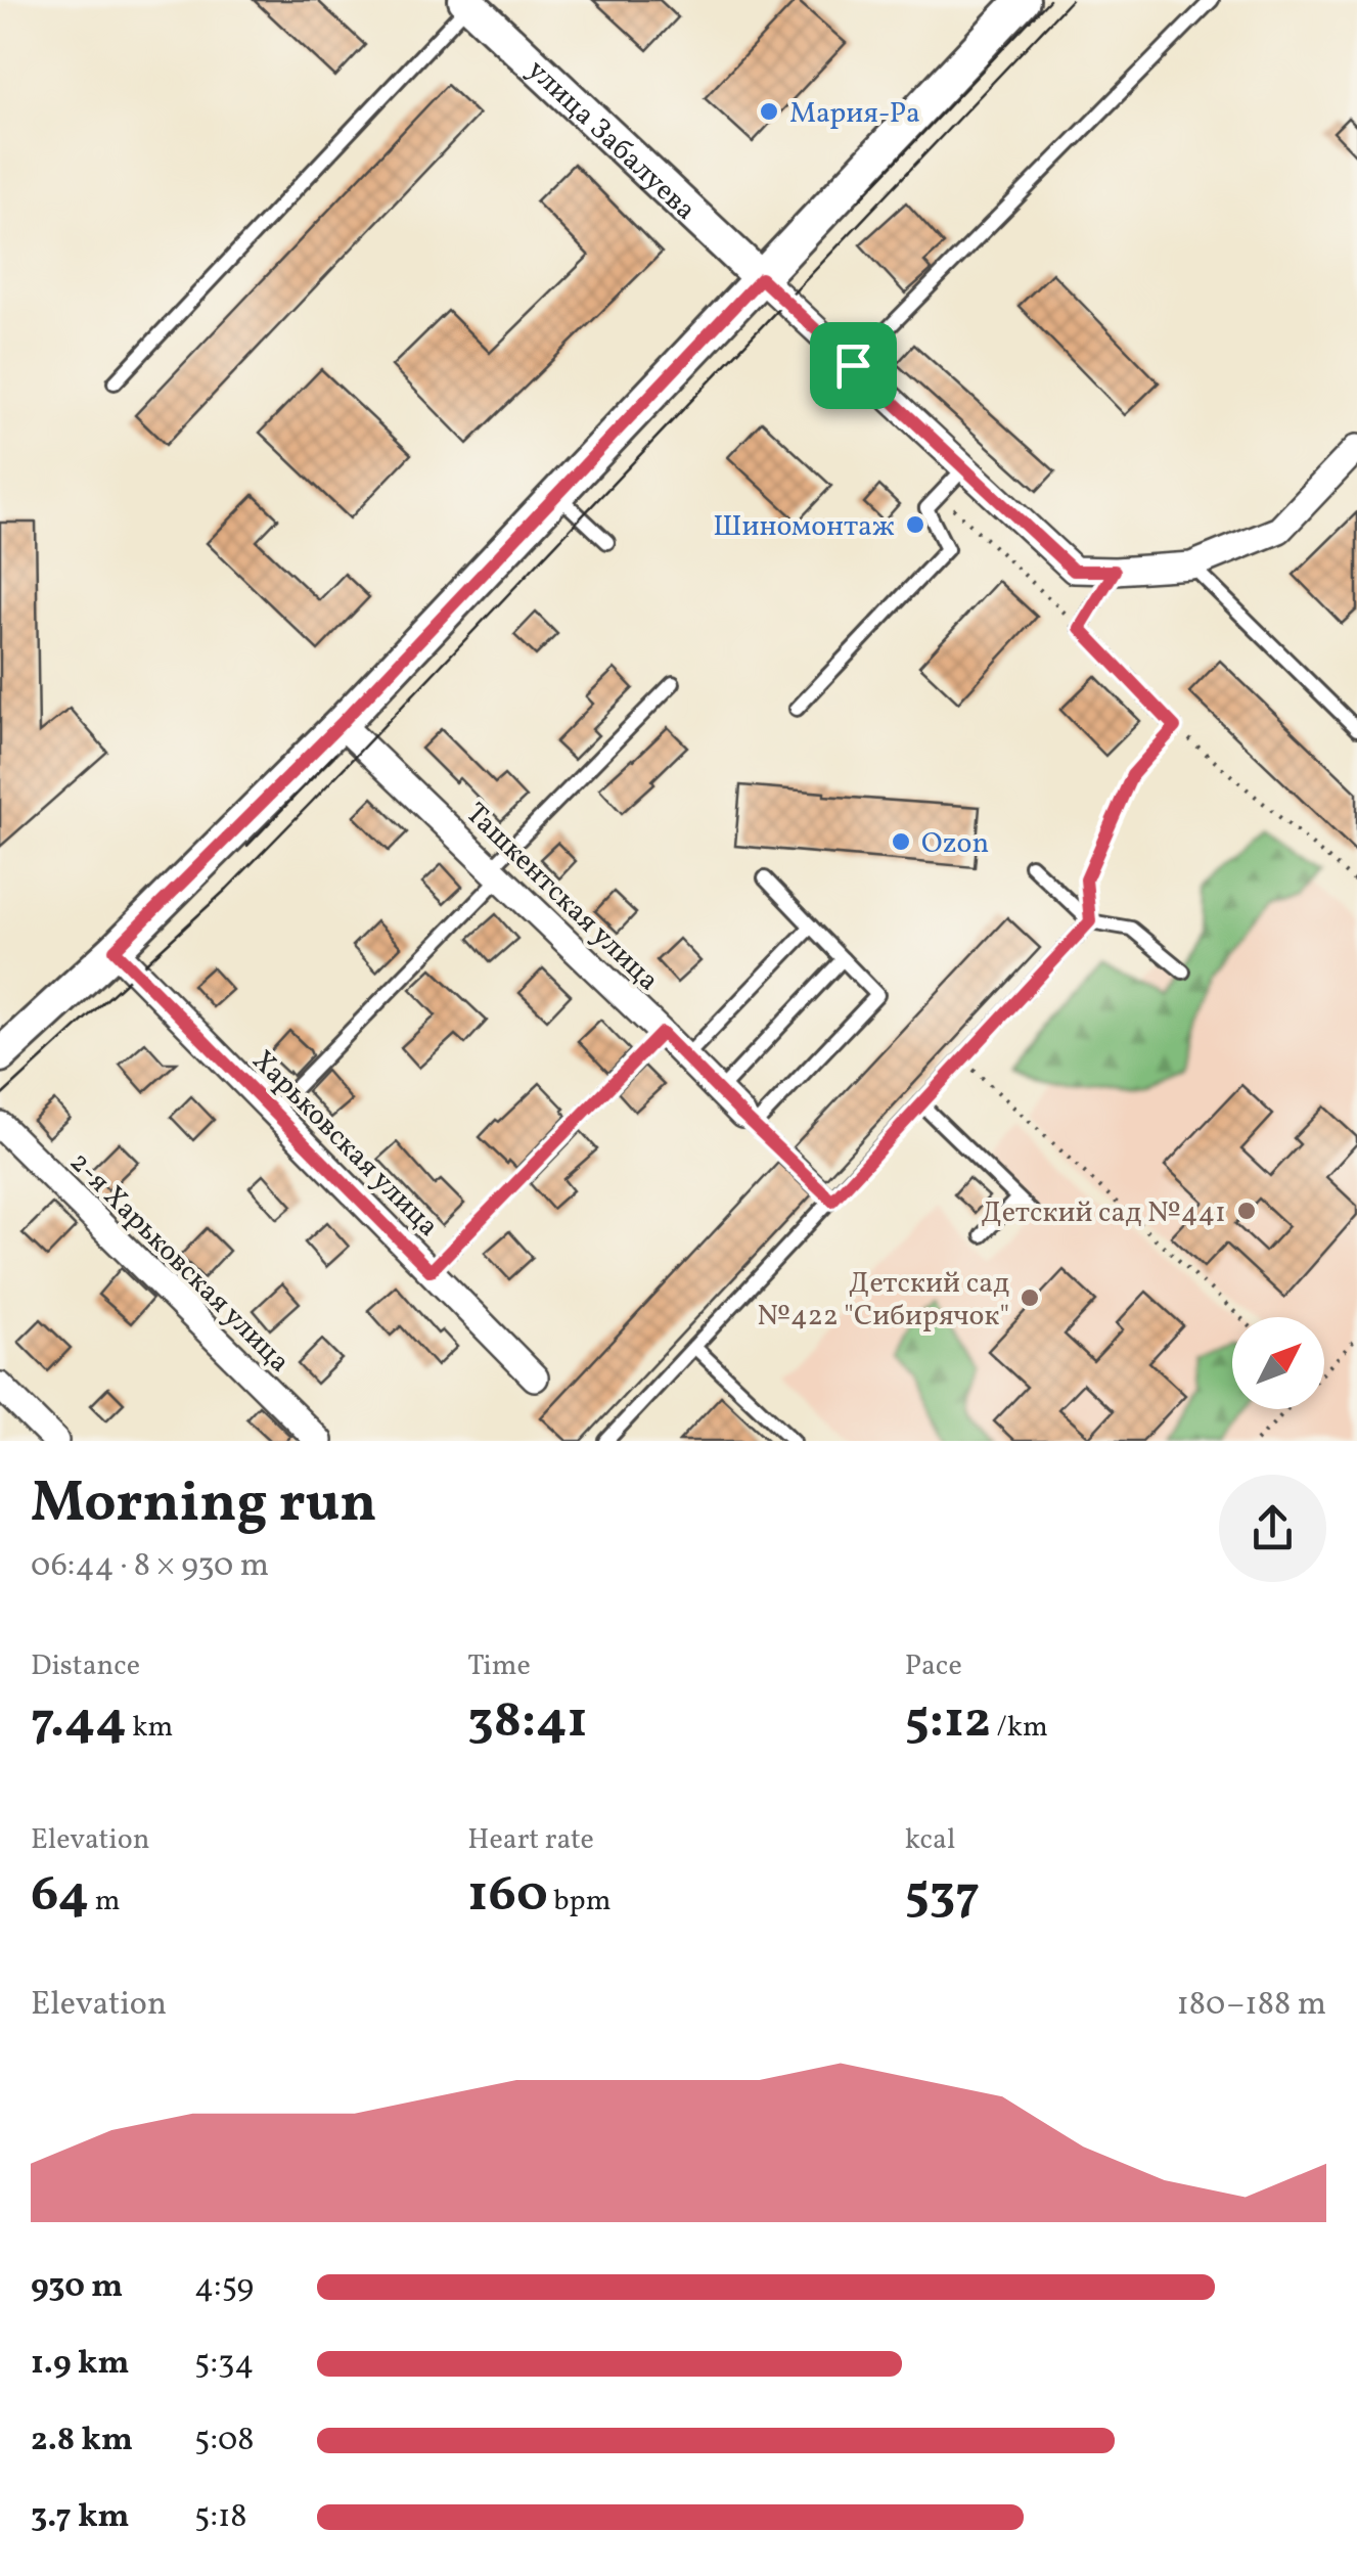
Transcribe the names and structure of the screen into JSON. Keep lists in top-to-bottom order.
{
  "streets": {
    "street": [
      "улица Забалуева",
      "Ташкентская улица",
      "Харьковская улица",
      "2-я Харьковская улица"
    ]
  },
  "places": [
    "Мария-Ра",
    "Шиномонтаж",
    "Ozon",
    "Детский сад №441",
    "Детский сад №422 \"Сибирячок\""
  ],
  "north": "top right",
  "page": {
    "heading": ["Morning run", "06:44 · 8 × 930 m"],
    "stats": [
      ["Distance", "7.44 km"],
      ["Time", "38:41"],
      ["Pace", "5:12 /km"],
      ["Elevation", "64 m"],
      ["Heart rate", "160 bpm"],
      ["kcal", "537"]
    ],
    "chart": ["Elevation", "180–188 m"],
    "list": [
      {
        "name": "930 m",
        "note": "4:59"
      },
      {
        "name": "1.9 km",
        "note": "5:34"
      },
      {
        "name": "2.8 km",
        "note": "5:08"
      },
      {
        "name": "3.7 km",
        "note": "5:18"
      }
    ]
  }
}
